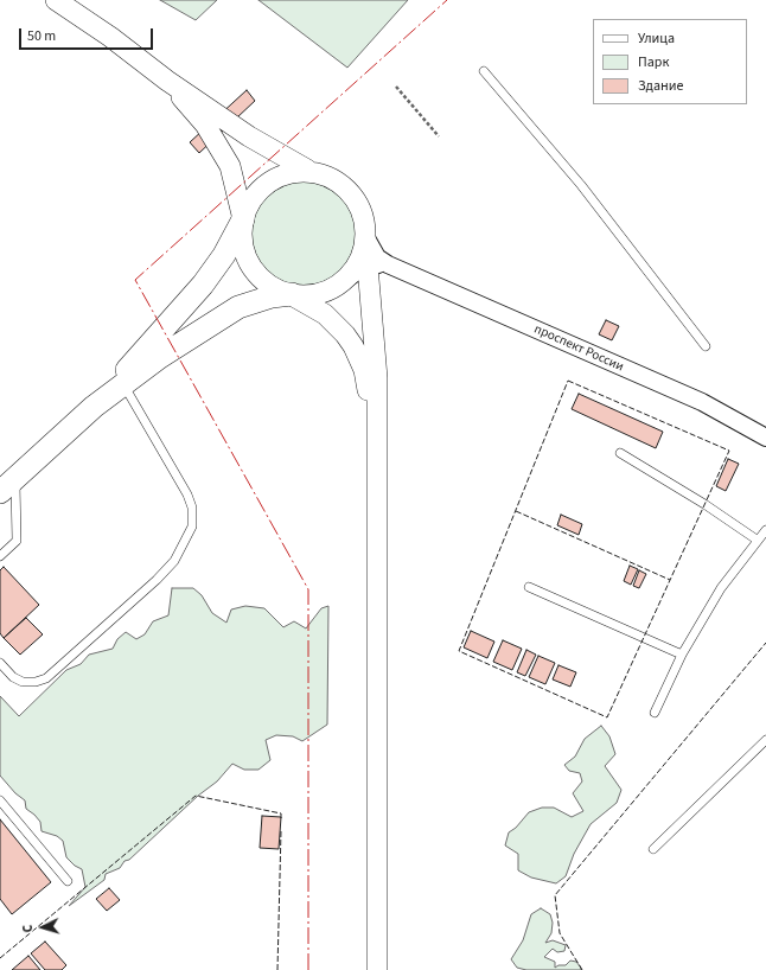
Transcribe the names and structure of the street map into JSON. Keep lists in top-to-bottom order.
{
  "streets": {
    "street": ["проспект России"]
  },
  "legend": ["Улица", "Парк", "Здание"],
  "scale_bar": "50 m",
  "north": "left"
}
